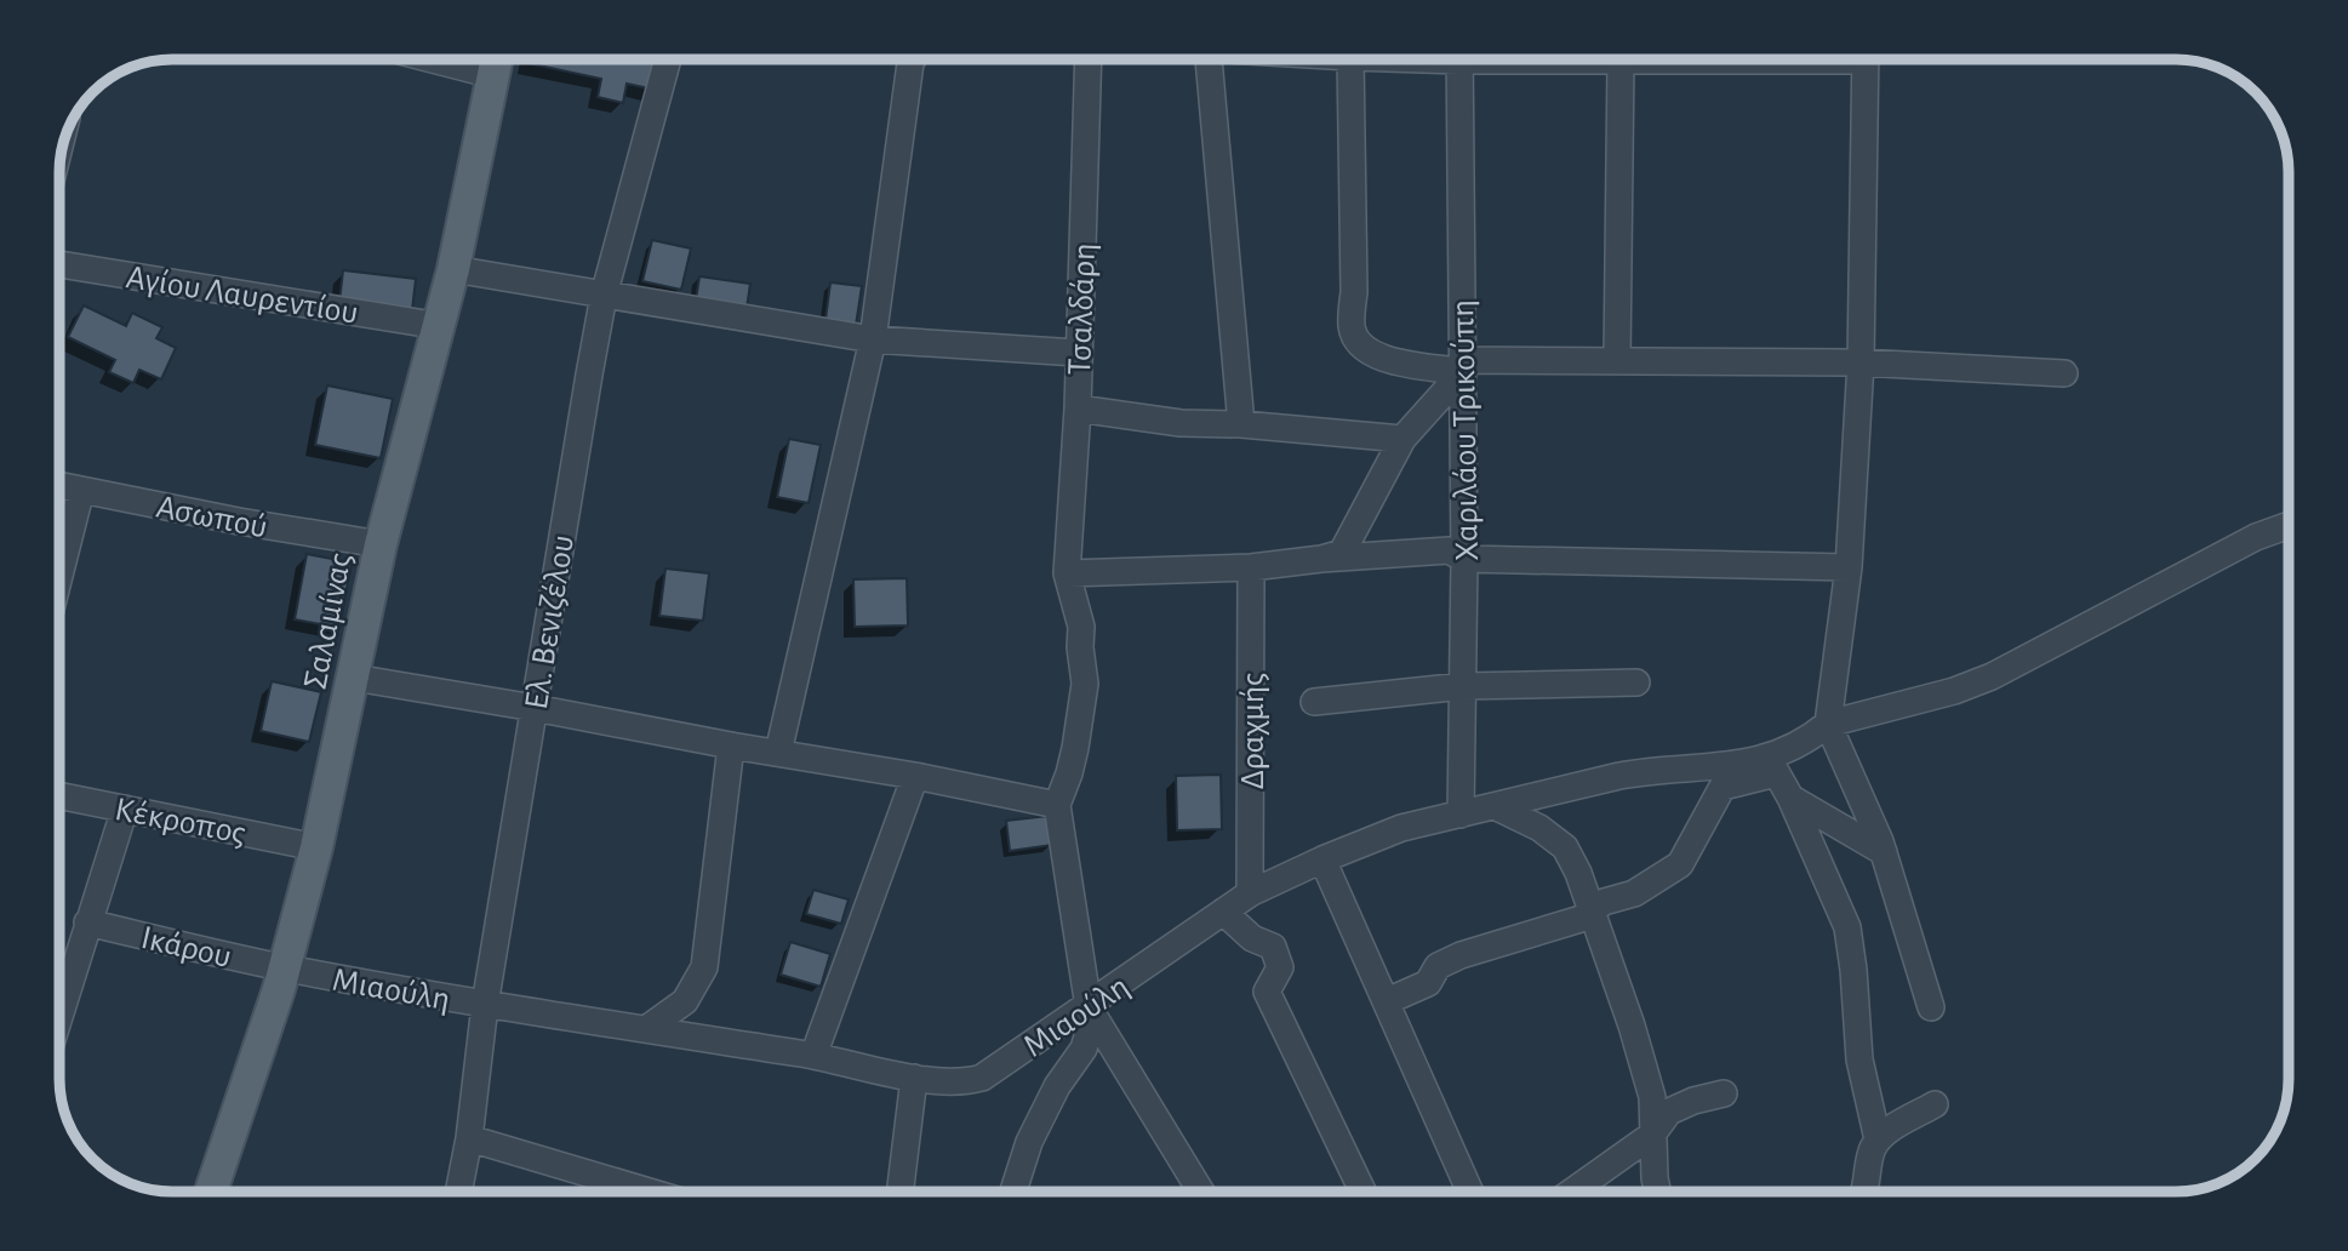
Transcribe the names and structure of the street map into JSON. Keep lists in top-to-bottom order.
{
  "streets": {
    "main road": ["Σαλαμίνας"],
    "street": [
      "Αγίου Λαυρεντίου",
      "Τσαλδάρη",
      "Χαριλάου Τρικούπη",
      "Ασωπού",
      "Ελ. Βενιζέλου",
      "Δραχμής",
      "Κέκροπος",
      "Ικάρου",
      "Μιαούλη"
    ]
  },
  "crossings": [
    ["Αγίου Λαυρεντίου", "Σαλαμίνας"],
    ["Χαριλάου Τρικούπη", "Μιαούλη"],
    ["Ασωπού", "Σαλαμίνας"],
    ["Σαλαμίνας", "Κέκροπος"],
    ["Σαλαμίνας", "Ικάρου"],
    ["Σαλαμίνας", "Μιαούλη"],
    ["Ελ. Βενιζέλου", "Μιαούλη"],
    ["Δραχμής", "Μιαούλη"],
    ["Ικάρου", "Μιαούλη"]
  ]
}
